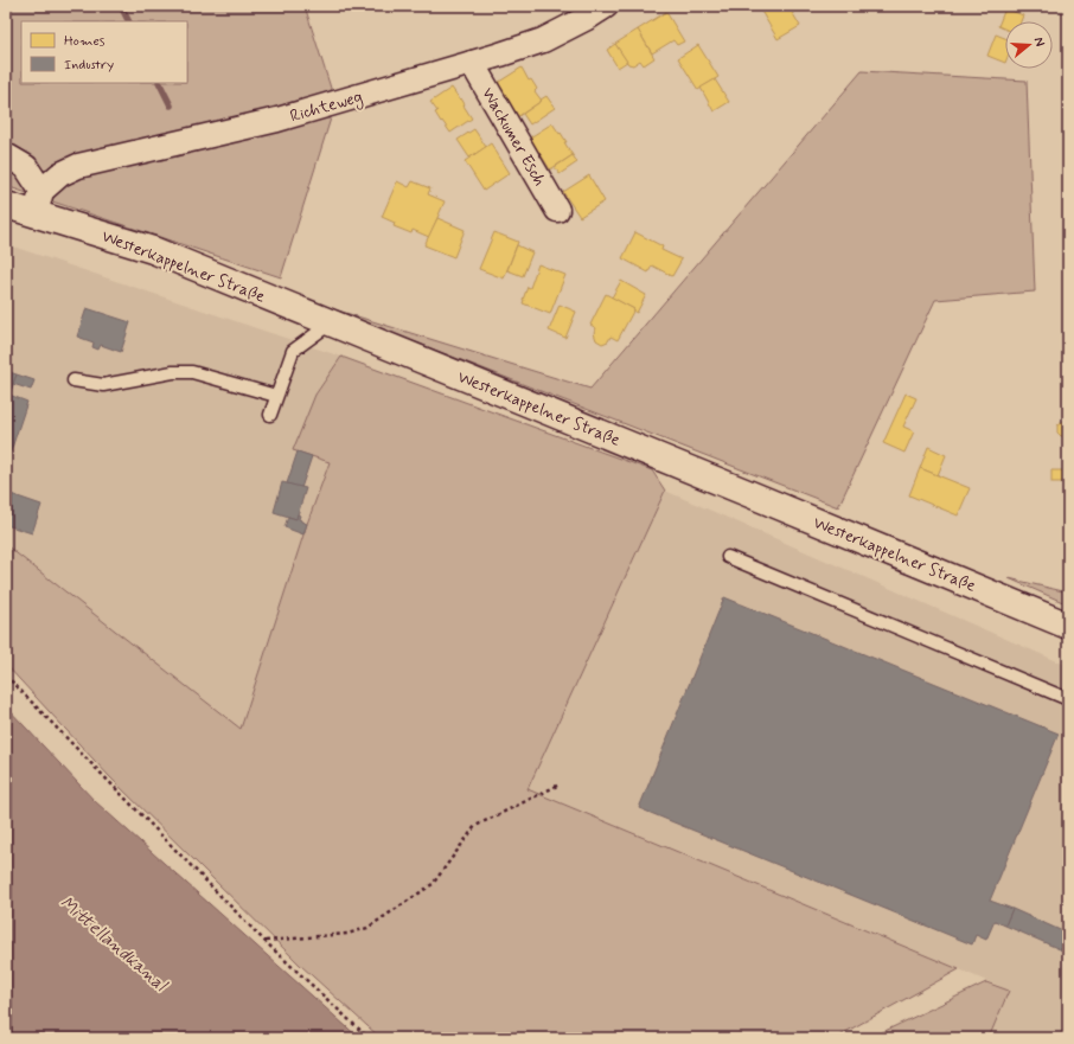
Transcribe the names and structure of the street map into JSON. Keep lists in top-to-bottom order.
{
  "streets": {
    "main road": ["Westerkappelner Straße"],
    "street": ["Richteweg", "Wackumer Esch"]
  },
  "crossings": [
    ["Richteweg", "Wackumer Esch"],
    ["Richteweg", "Westerkappelner Straße"]
  ],
  "water": ["Mittellandkanal"],
  "legend": ["Homes", "Industry"],
  "north": "right"
}
